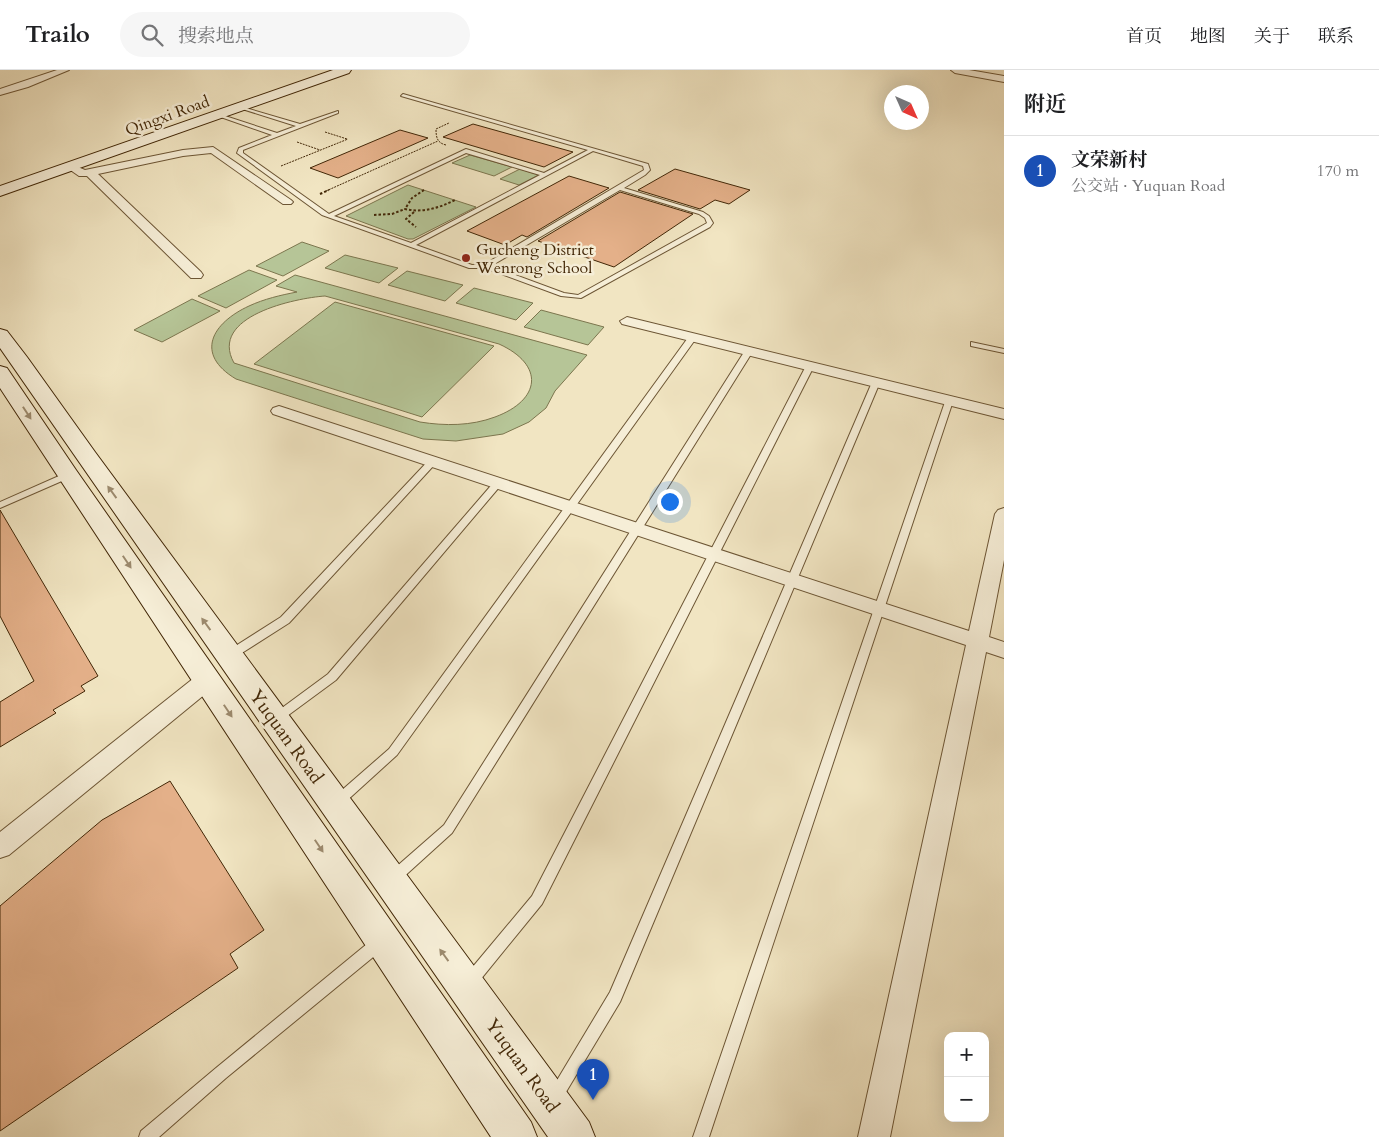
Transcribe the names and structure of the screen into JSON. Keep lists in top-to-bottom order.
{
  "streets": {
    "main road": ["Qingxi Road", "Yuquan Road"]
  },
  "places": ["Gucheng District Wenrong School"],
  "north": "bottom right",
  "page": {
    "header": "Trailo",
    "search": "搜索地点",
    "nav": [
      "首页",
      "地图",
      "关于",
      "联系"
    ],
    "heading": "附近",
    "list": [
      {
        "mark": "1",
        "name": "文荣新村",
        "note": "公交站 · Yuquan Road",
        "value": "170 m"
      }
    ],
    "map_buttons": ["+", "−"],
    "pins": "1"
  }
}
